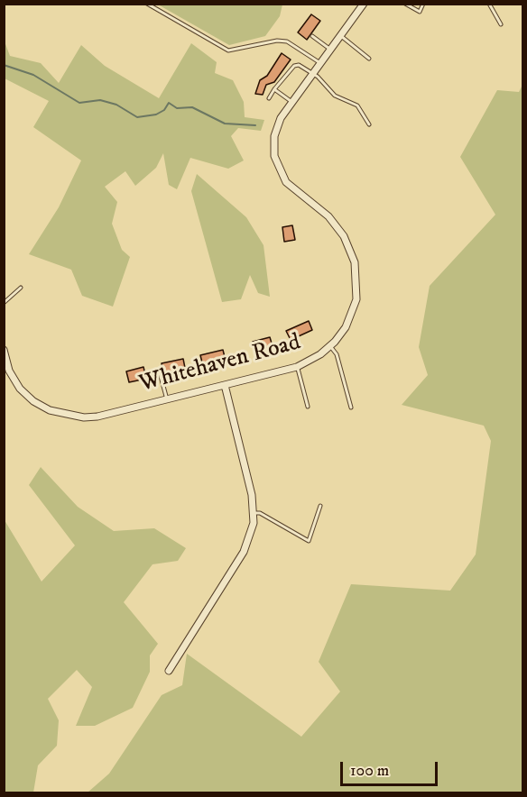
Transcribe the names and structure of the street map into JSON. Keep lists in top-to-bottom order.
{
  "streets": {
    "street": ["Whitehaven Road"]
  },
  "scale_bar": "100 m"
}
